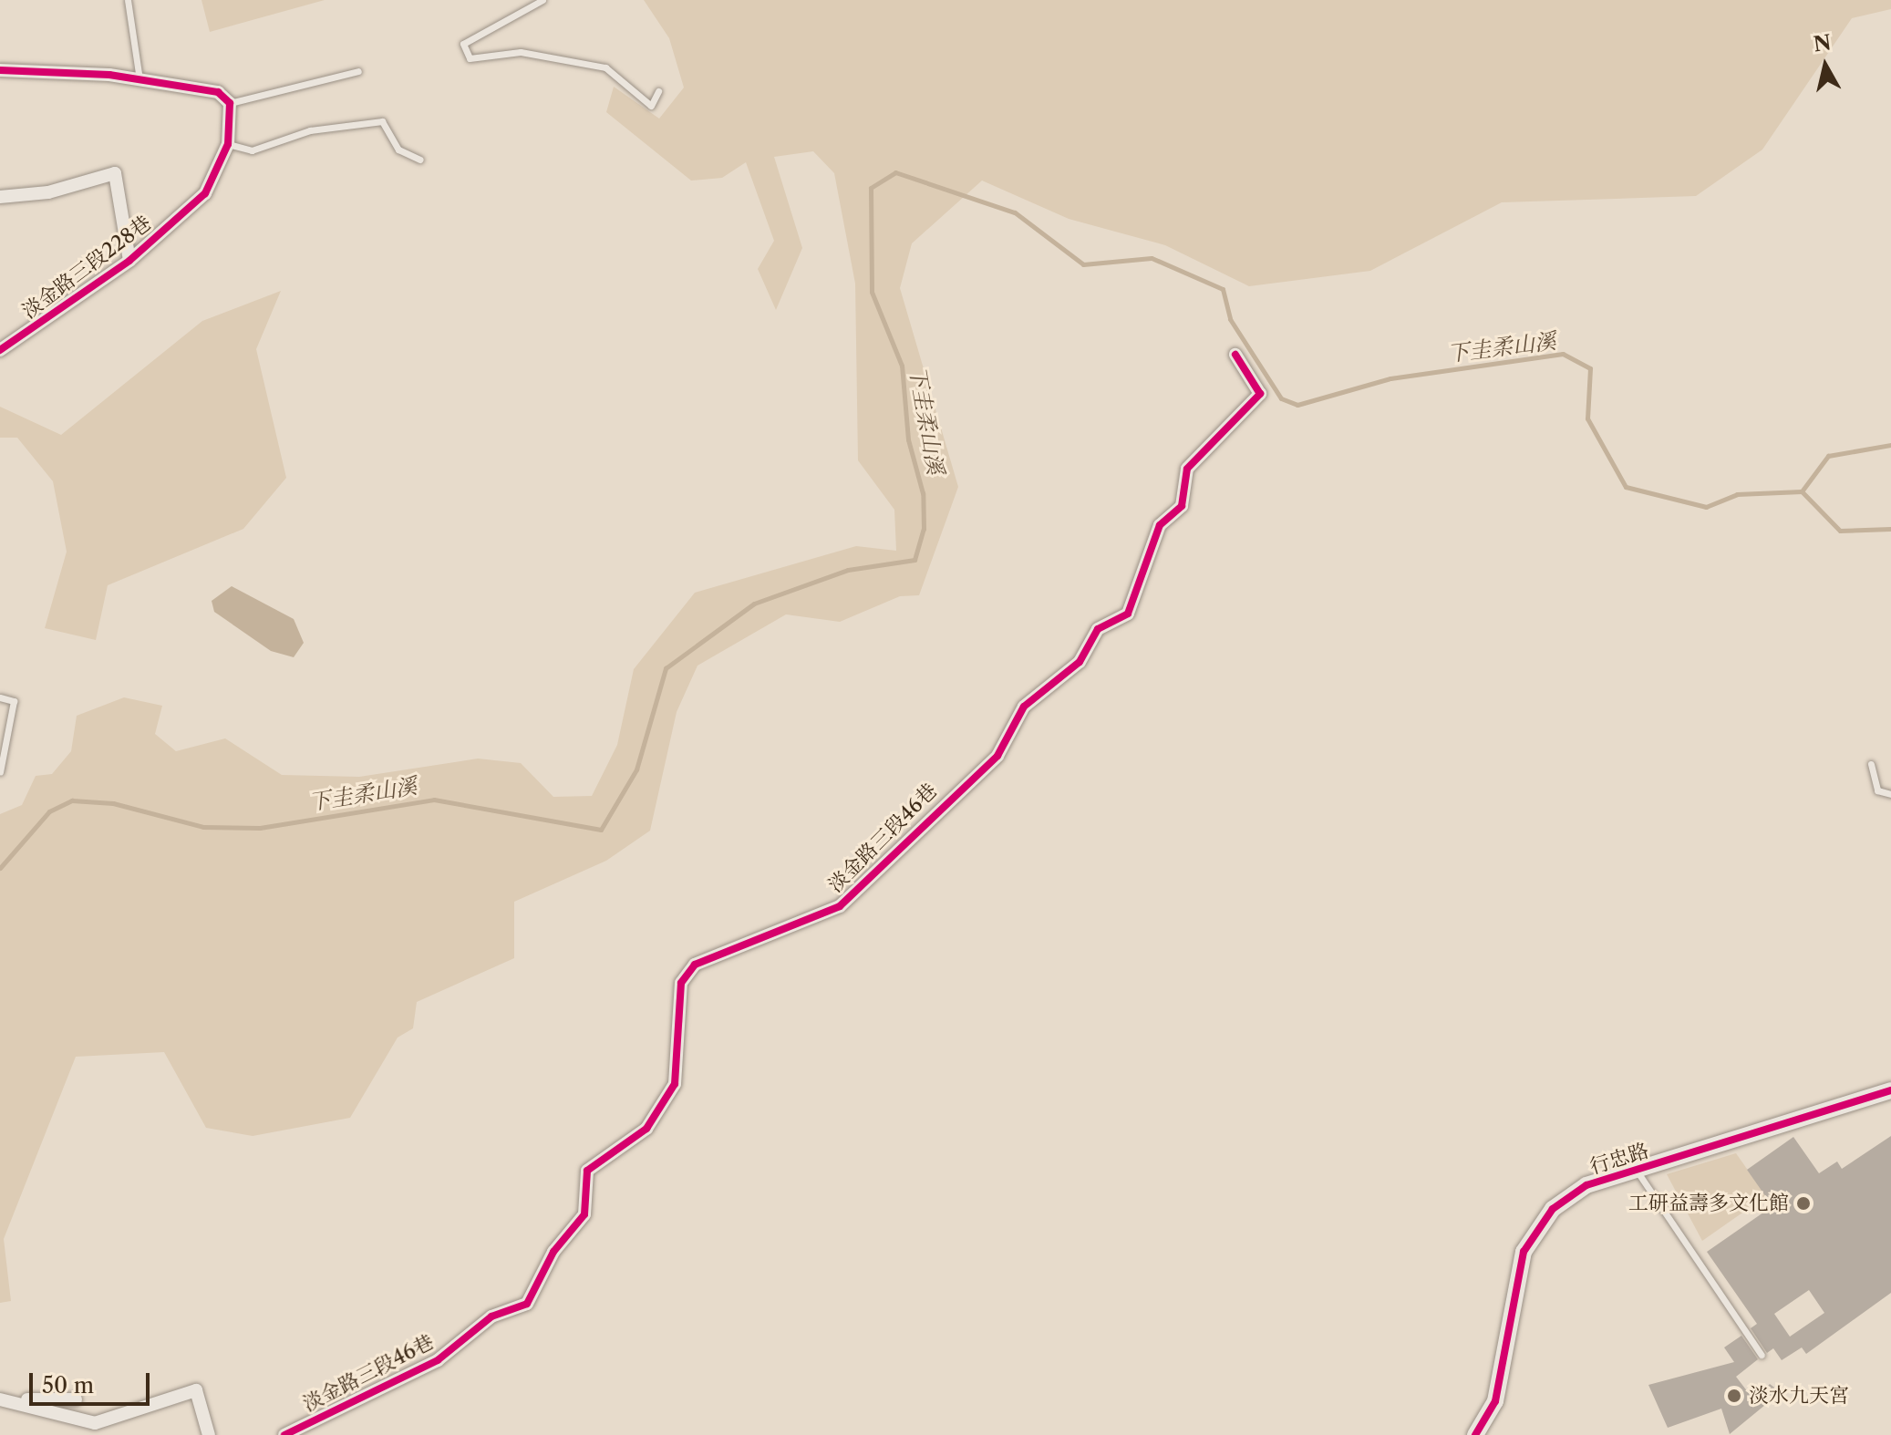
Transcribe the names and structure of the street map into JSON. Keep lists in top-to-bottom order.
{
  "streets": {
    "street": ["淡金路三段228巷", "淡金路三段46巷", "行忠路"]
  },
  "water": ["下圭柔山溪"],
  "places": ["工研益壽多文化館", "淡水九天宮"],
  "scale_bar": "50 m",
  "north": "top"
}
